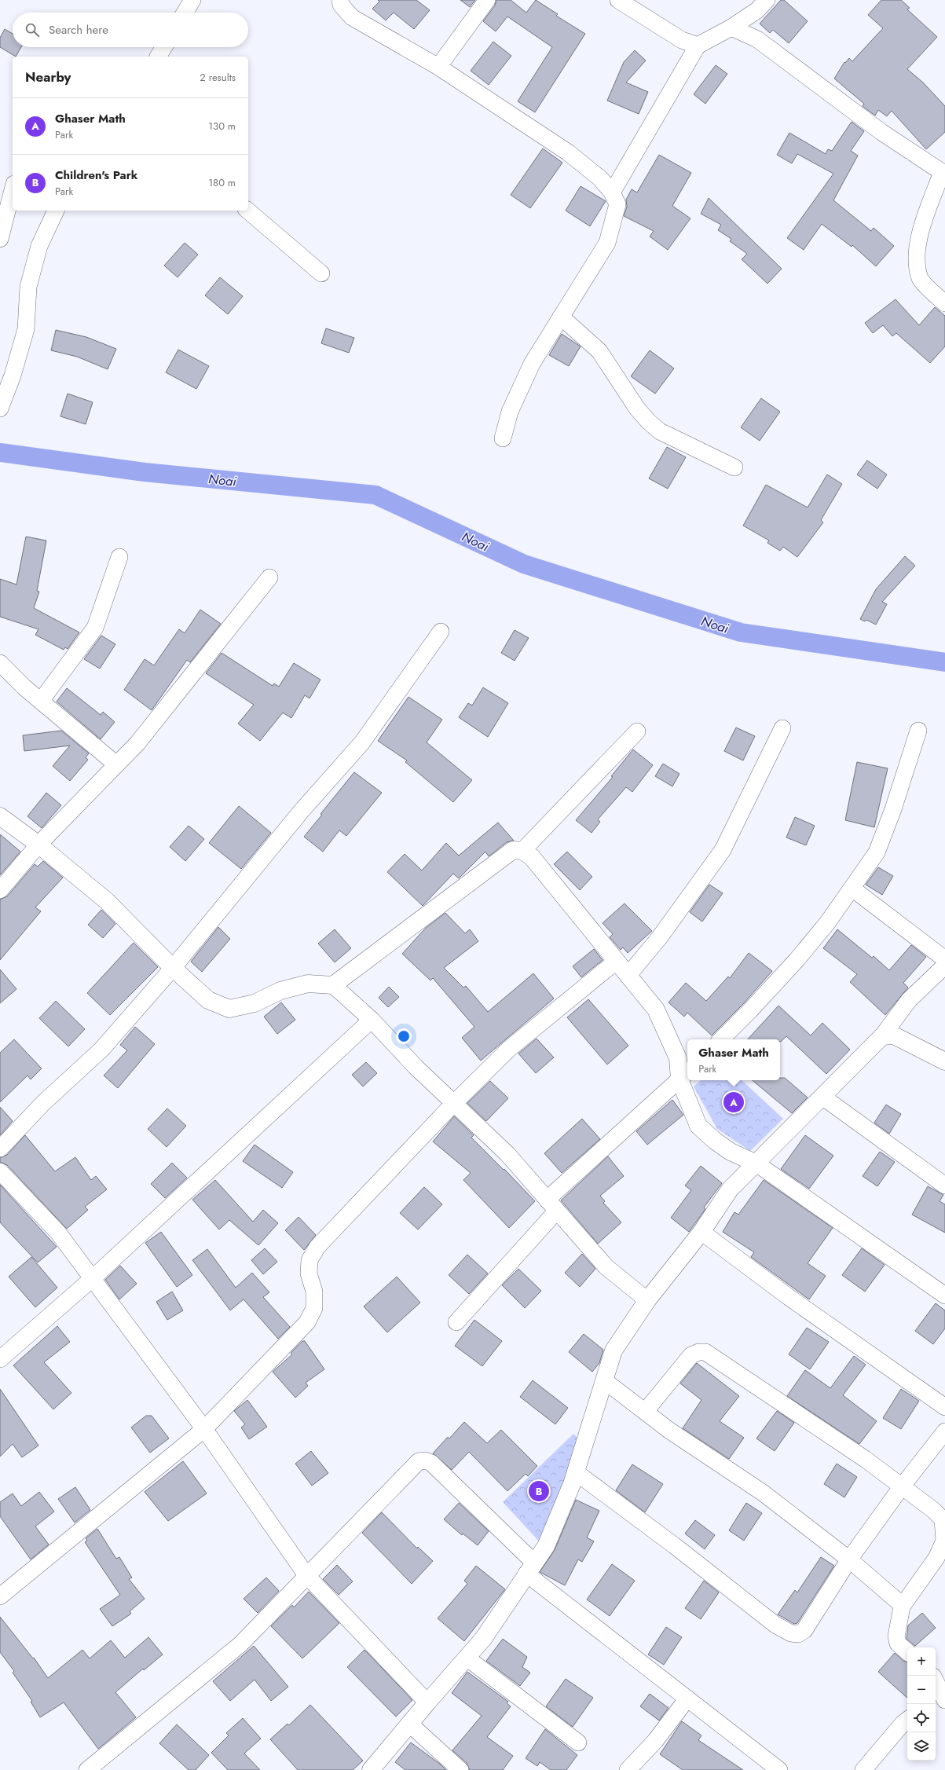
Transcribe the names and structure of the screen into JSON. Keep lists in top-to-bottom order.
{
  "water": ["Noai"],
  "page": {
    "search": "Search here",
    "heading": ["Nearby", "2 results"],
    "list": [
      {
        "mark": "A",
        "name": "Ghaser Math",
        "note": "Park",
        "value": "130 m"
      },
      {
        "mark": "B",
        "name": "Children's Park",
        "note": "Park",
        "value": "180 m"
      }
    ],
    "popup": ["Ghaser Math", "Park"],
    "pins": ["A", "B"],
    "map_buttons": ["+", "−"]
  }
}
